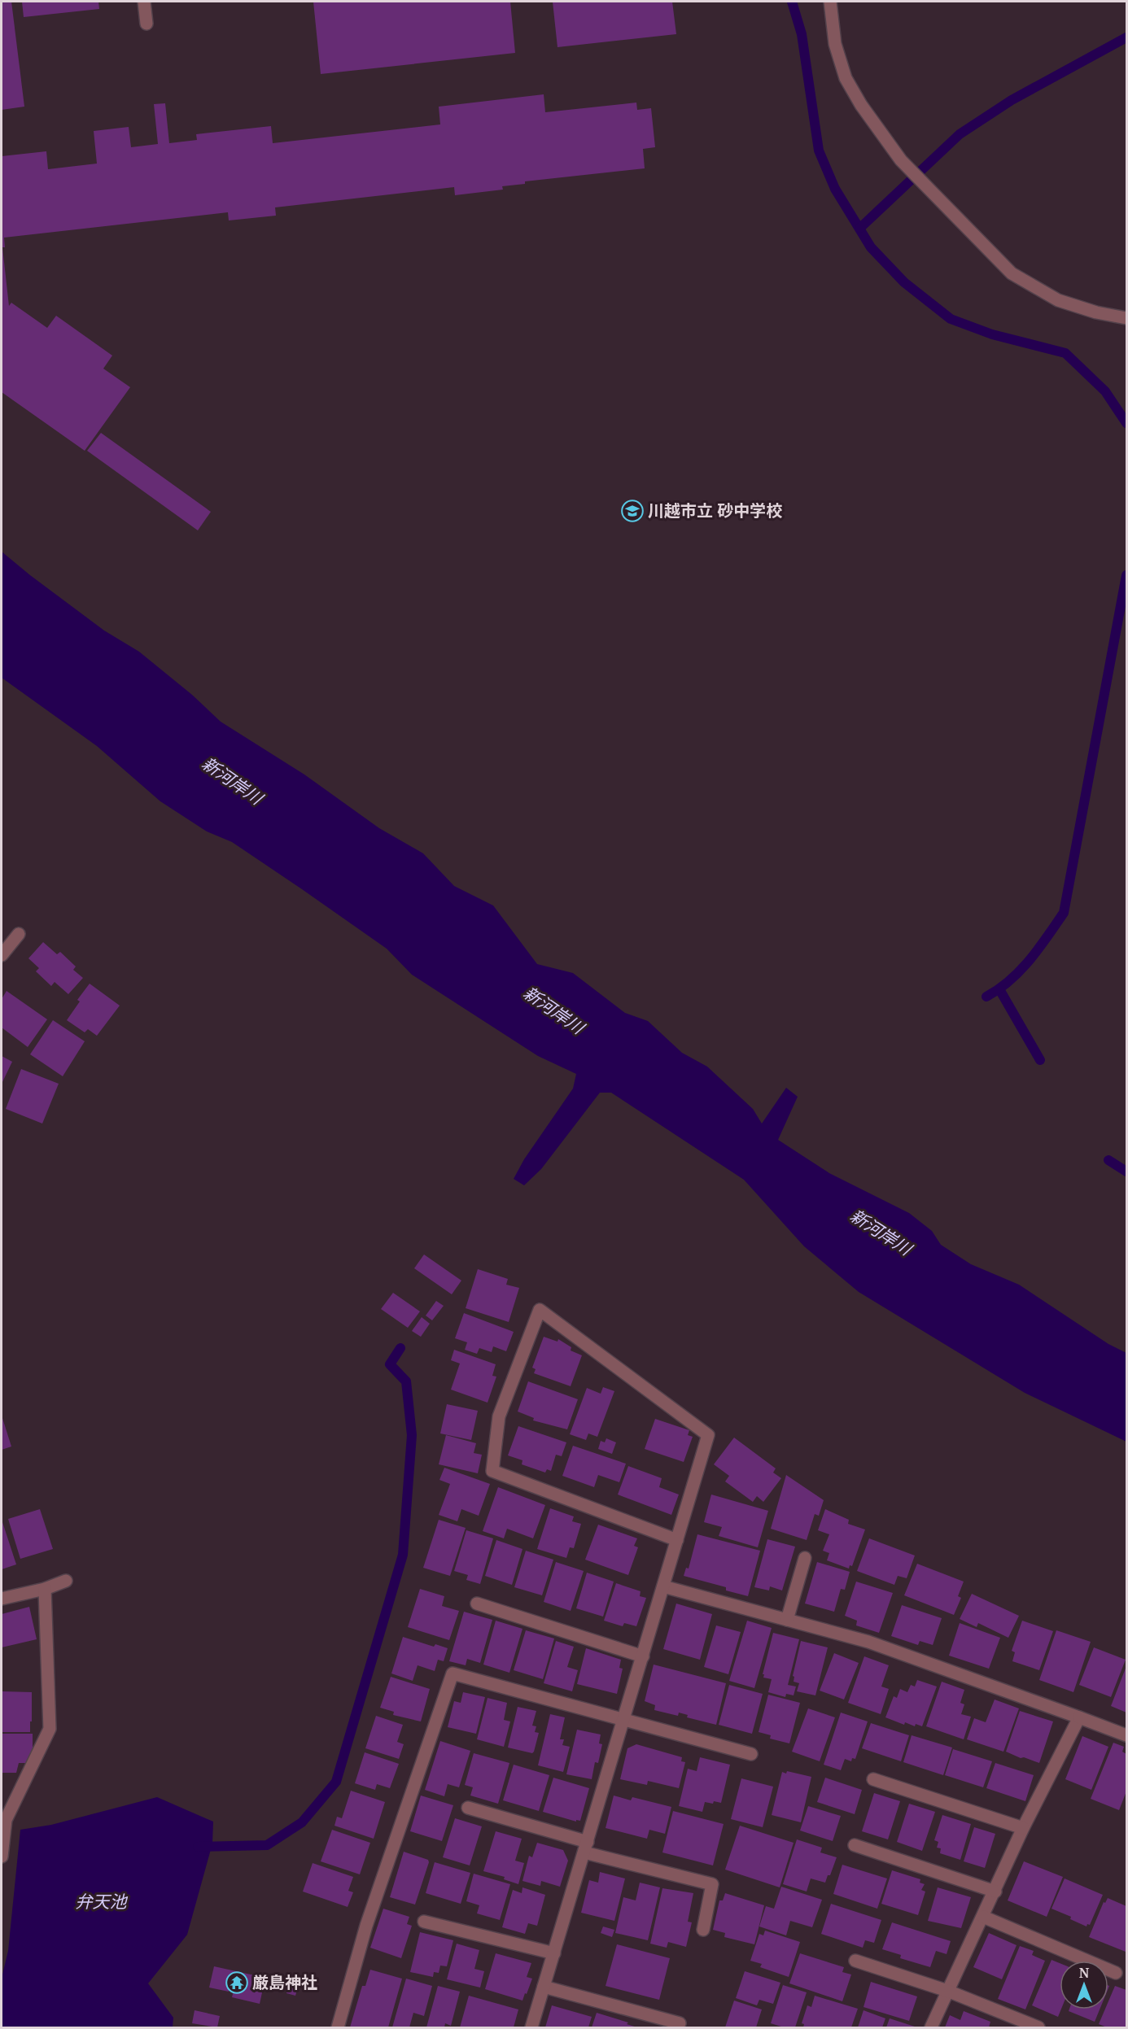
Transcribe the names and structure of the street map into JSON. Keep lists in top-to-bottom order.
{
  "water": ["新河岸川", "弁天池"],
  "places": {
    "school or university": ["川越市立 砂中学校"],
    "temple": ["厳島神社"]
  },
  "north": "top"
}
